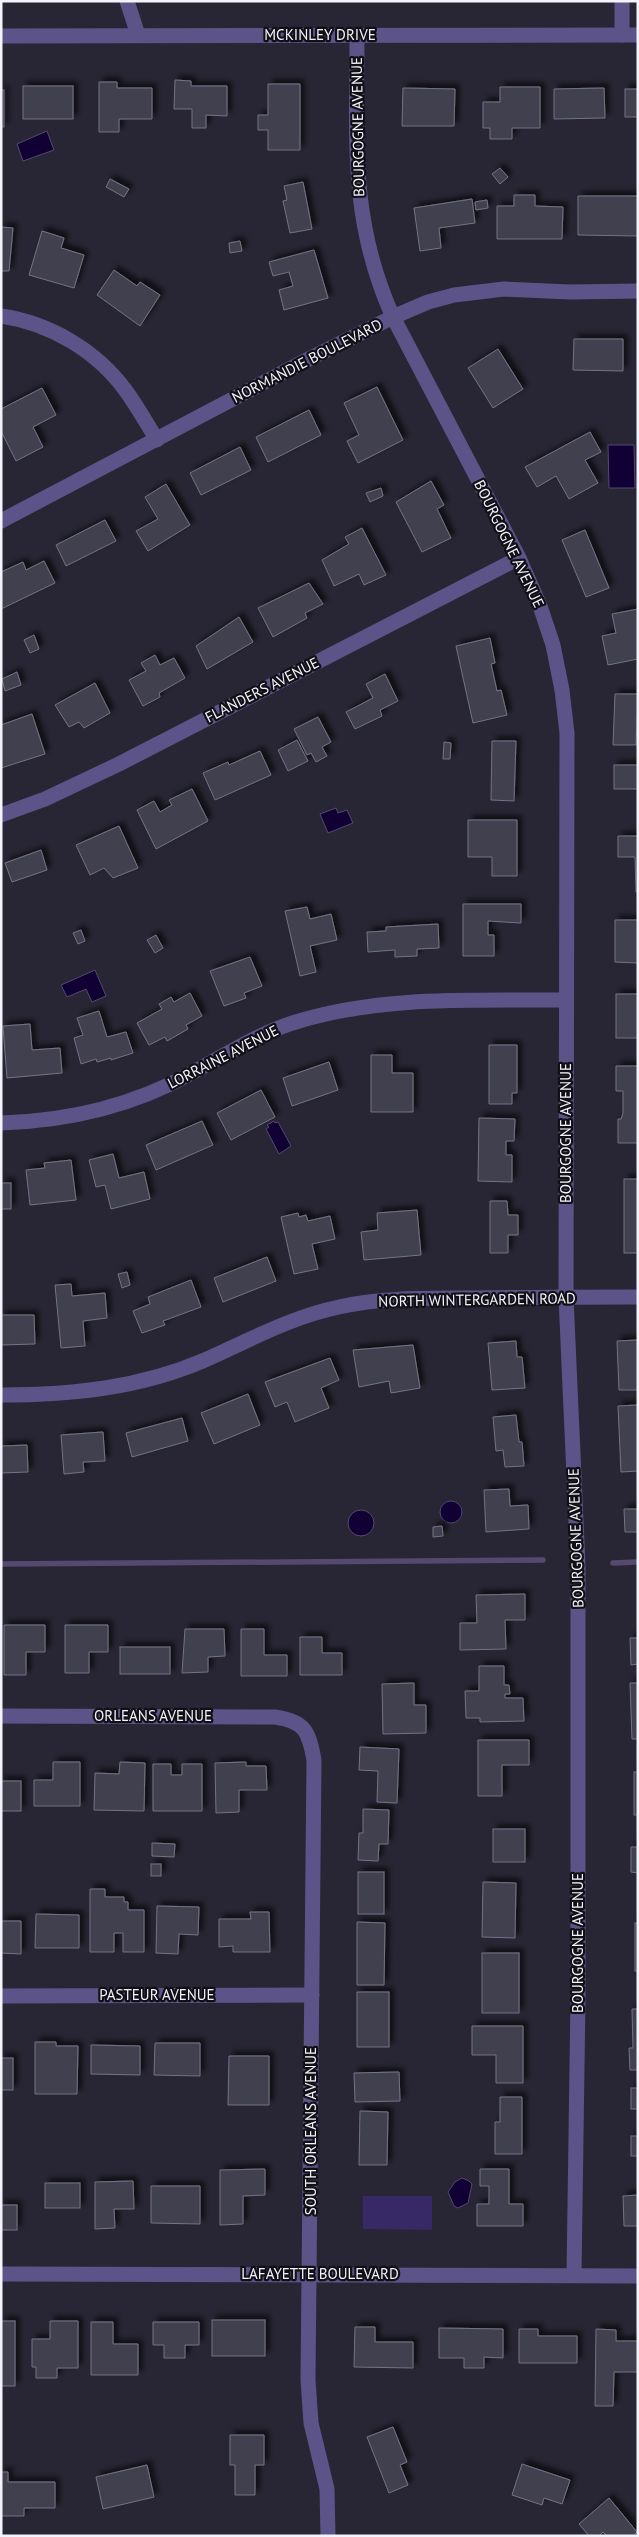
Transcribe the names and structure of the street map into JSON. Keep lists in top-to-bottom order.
{
  "streets": {
    "street": [
      "MCKINLEY DRIVE",
      "BOURGOGNE AVENUE",
      "NORMANDIE BOULEVARD",
      "FLANDERS AVENUE",
      "LORRAINE AVENUE",
      "NORTH WINTERGARDEN ROAD",
      "ORLEANS AVENUE",
      "PASTEUR AVENUE",
      "SOUTH ORLEANS AVENUE",
      "LAFAYETTE BOULEVARD"
    ]
  },
  "crossings": [
    ["MCKINLEY DRIVE", "BOURGOGNE AVENUE"],
    ["BOURGOGNE AVENUE", "NORMANDIE BOULEVARD"],
    ["BOURGOGNE AVENUE", "FLANDERS AVENUE"],
    ["BOURGOGNE AVENUE", "LORRAINE AVENUE"],
    ["BOURGOGNE AVENUE", "NORTH WINTERGARDEN ROAD"],
    ["BOURGOGNE AVENUE", "LAFAYETTE BOULEVARD"],
    ["ORLEANS AVENUE", "SOUTH ORLEANS AVENUE"],
    ["PASTEUR AVENUE", "SOUTH ORLEANS AVENUE"],
    ["SOUTH ORLEANS AVENUE", "LAFAYETTE BOULEVARD"]
  ]
}
